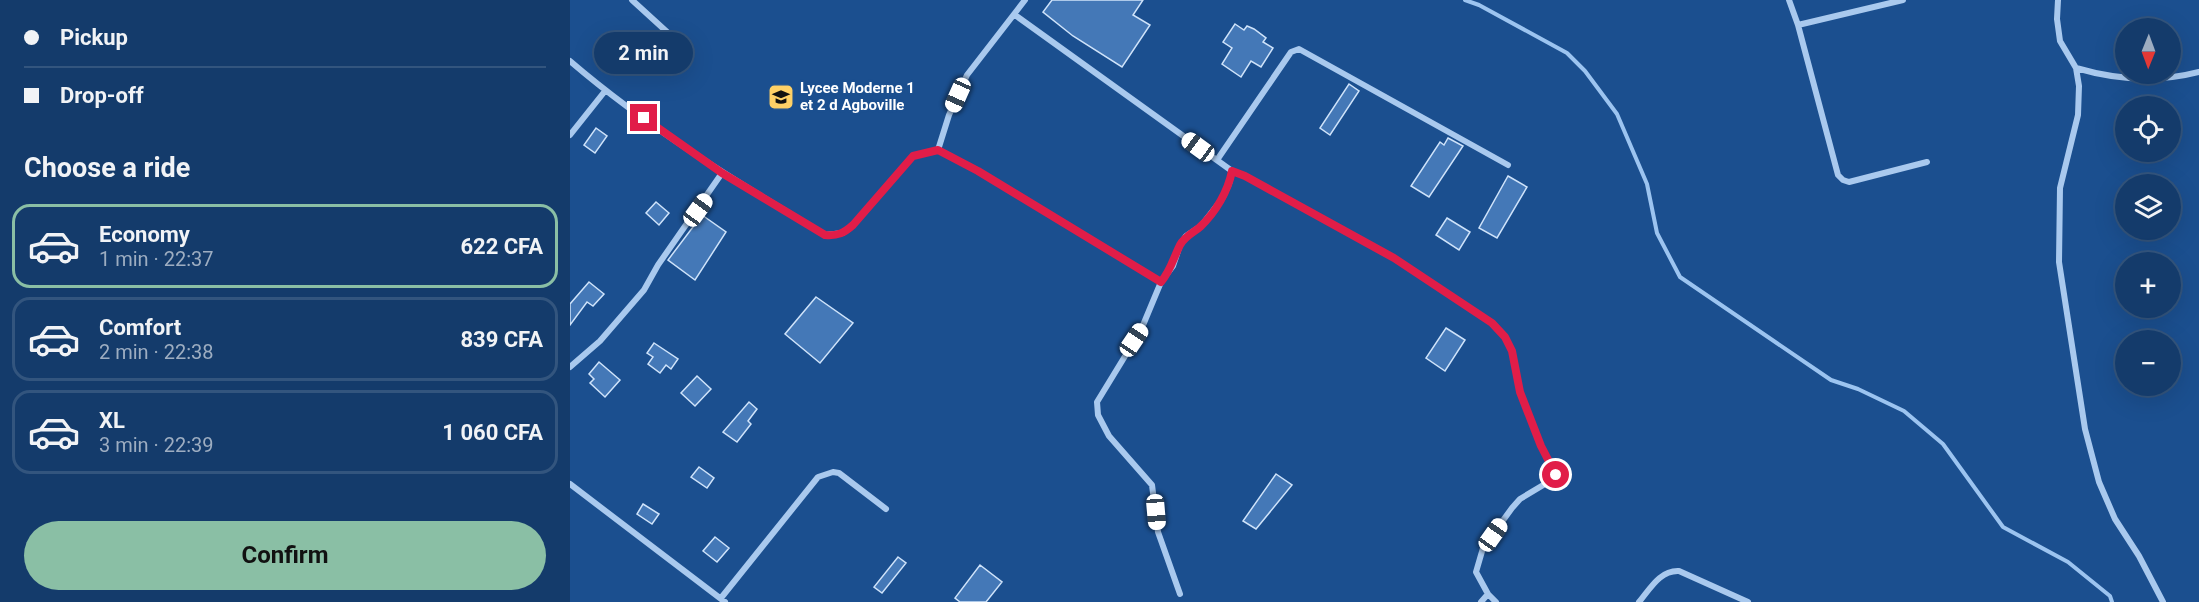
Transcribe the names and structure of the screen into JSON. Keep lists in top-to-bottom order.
{
  "places": {
    "school or university": ["Lycee Moderne 1 et 2 d Agboville"]
  },
  "north": "bottom",
  "page": {
    "banner": ["Pickup", "Drop-off"],
    "map_buttons": ["+", "−"],
    "bubble": "2 min",
    "heading": "Choose a ride",
    "list": [
      {
        "name": "Economy",
        "note": "1 min · 22:37",
        "value": "622 CFA"
      },
      {
        "name": "Comfort",
        "note": "2 min · 22:38",
        "value": "839 CFA"
      },
      {
        "name": "XL",
        "note": "3 min · 22:39",
        "value": "1 060 CFA"
      }
    ],
    "buttons": "Confirm"
  }
}
